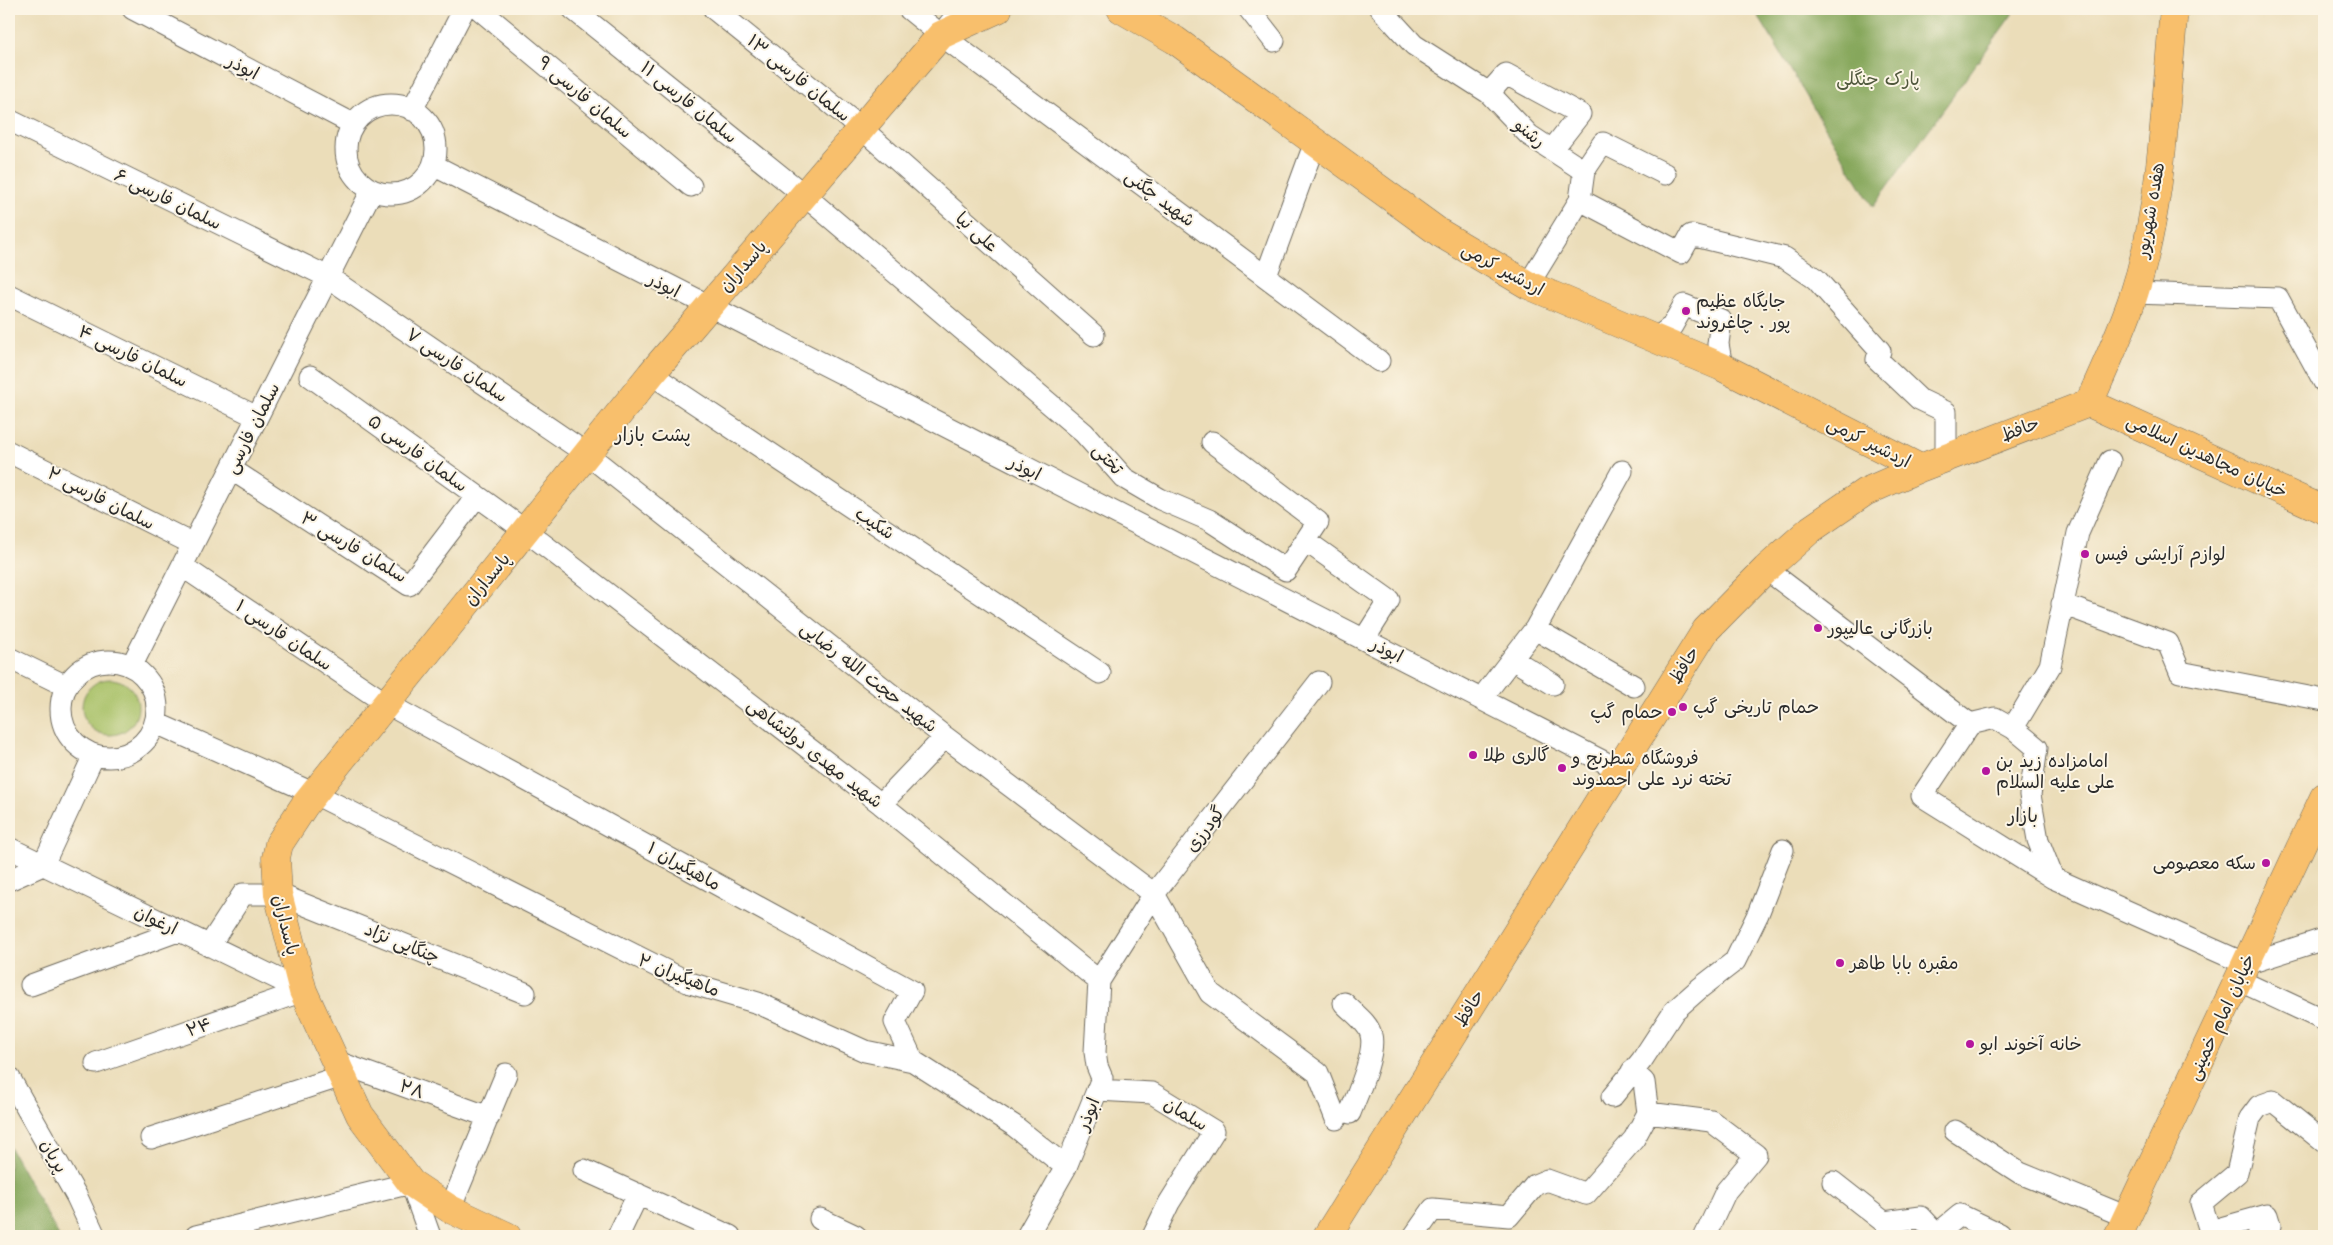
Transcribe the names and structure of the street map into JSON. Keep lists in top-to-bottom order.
{
  "streets": {
    "main road": [
      "هفده شهریور",
      "پاسداران",
      "اردشیر کرمی",
      "حافظ",
      "خیابان مجاهدین اسلامی",
      "خیابان امام خمینی"
    ],
    "street": [
      "ابوذر",
      "سلمان فارسی ۱۳",
      "سلمان فارسی ۹",
      "سلمان فارسی ۱۱",
      "رشنو",
      "شهید چگنی",
      "سلمان فارسی ۶",
      "علی نیا",
      "سلمان فارسی ۴",
      "سلمان فارسی ۷",
      "سلمان فارسی",
      "سلمان فارسی ۵",
      "تختی",
      "سلمان فارسی ۲",
      "شکیب",
      "سلمان فارسی ۳",
      "سلمان فارسی ۱",
      "شهید حجت الله رضایی",
      "شهید مهدی دولتشاهی",
      "گودرزی",
      "ماهیگیران ۱",
      "ارغوان",
      "چنگایی نژاد",
      "ماهیگیران ۲",
      "۲۴",
      "۲۸",
      "سلمان",
      "پریان"
    ]
  },
  "crossings": [
    ["ابوذر", "پاسداران"],
    ["ابوذر", "سلمان فارسی"],
    ["ابوذر", "حافظ"],
    ["ابوذر", "شهید مهدی دولتشاهی"],
    ["ابوذر", "گودرزی"],
    ["ابوذر", "ماهیگیران ۲"],
    ["ابوذر", "سلمان"],
    ["سلمان فارسی ۱۳", "علی نیا"],
    ["سلمان فارسی ۱۳", "پاسداران"],
    ["سلمان فارسی ۱۱", "پاسداران"],
    ["سلمان فارسی ۱۱", "تختی"],
    ["شهید چگنی", "پاسداران"],
    ["سلمان فارسی ۶", "سلمان فارسی ۷"],
    ["سلمان فارسی ۶", "سلمان فارسی"],
    ["هفده شهریور", "حافظ"],
    ["هفده شهریور", "خیابان مجاهدین اسلامی"],
    ["علی نیا", "پاسداران"],
    ["پاسداران", "سلمان فارسی ۷"],
    ["پاسداران", "سلمان فارسی ۵"],
    ["پاسداران", "تختی"],
    ["پاسداران", "شکیب"],
    ["پاسداران", "سلمان فارسی ۱"],
    ["پاسداران", "شهید حجت الله رضایی"],
    ["پاسداران", "شهید مهدی دولتشاهی"],
    ["پاسداران", "ماهیگیران ۱"],
    ["پاسداران", "ارغوان"],
    ["پاسداران", "چنگایی نژاد"],
    ["پاسداران", "ماهیگیران ۲"],
    ["پاسداران", "۲۴"],
    ["پاسداران", "۲۸"],
    ["اردشیر کرمی", "حافظ"],
    ["سلمان فارسی ۴", "سلمان فارسی"],
    ["سلمان فارسی ۷", "سلمان فارسی"],
    ["سلمان فارسی ۷", "شهید حجت الله رضایی"],
    ["سلمان فارسی", "سلمان فارسی ۲"],
    ["سلمان فارسی", "سلمان فارسی ۳"],
    ["سلمان فارسی", "سلمان فارسی ۱"],
    ["سلمان فارسی", "ماهیگیران ۲"],
    ["حافظ", "خیابان مجاهدین اسلامی"],
    ["سلمان فارسی ۵", "سلمان فارسی ۳"],
    ["سلمان فارسی ۵", "شهید مهدی دولتشاهی"],
    ["سلمان فارسی ۱", "ماهیگیران ۱"],
    ["شهید حجت الله رضایی", "گودرزی"],
    ["شهید مهدی دولتشاهی", "گودرزی"],
    ["ماهیگیران ۱", "ماهیگیران ۲"],
    ["ارغوان", "۲۴"]
  ],
  "districts": ["پشت بازار", "بازار"],
  "parks": ["پارک جنگلی"],
  "places": [
    "جایگاه عظیم پور . چاغروند",
    "لوازم آرایشی فیس",
    "بازرگانی عالیپور",
    "حمام تاریخی گپ",
    "حمام گپ",
    "گالری طلا",
    "فروشگاه شطرنج و تخته نرد علی احمدوند",
    "امامزاده زید بن علی علیه السلام",
    "سکه معصومی",
    "مقبره بابا طاهر",
    "خانه آخوند ابو"
  ]
}
